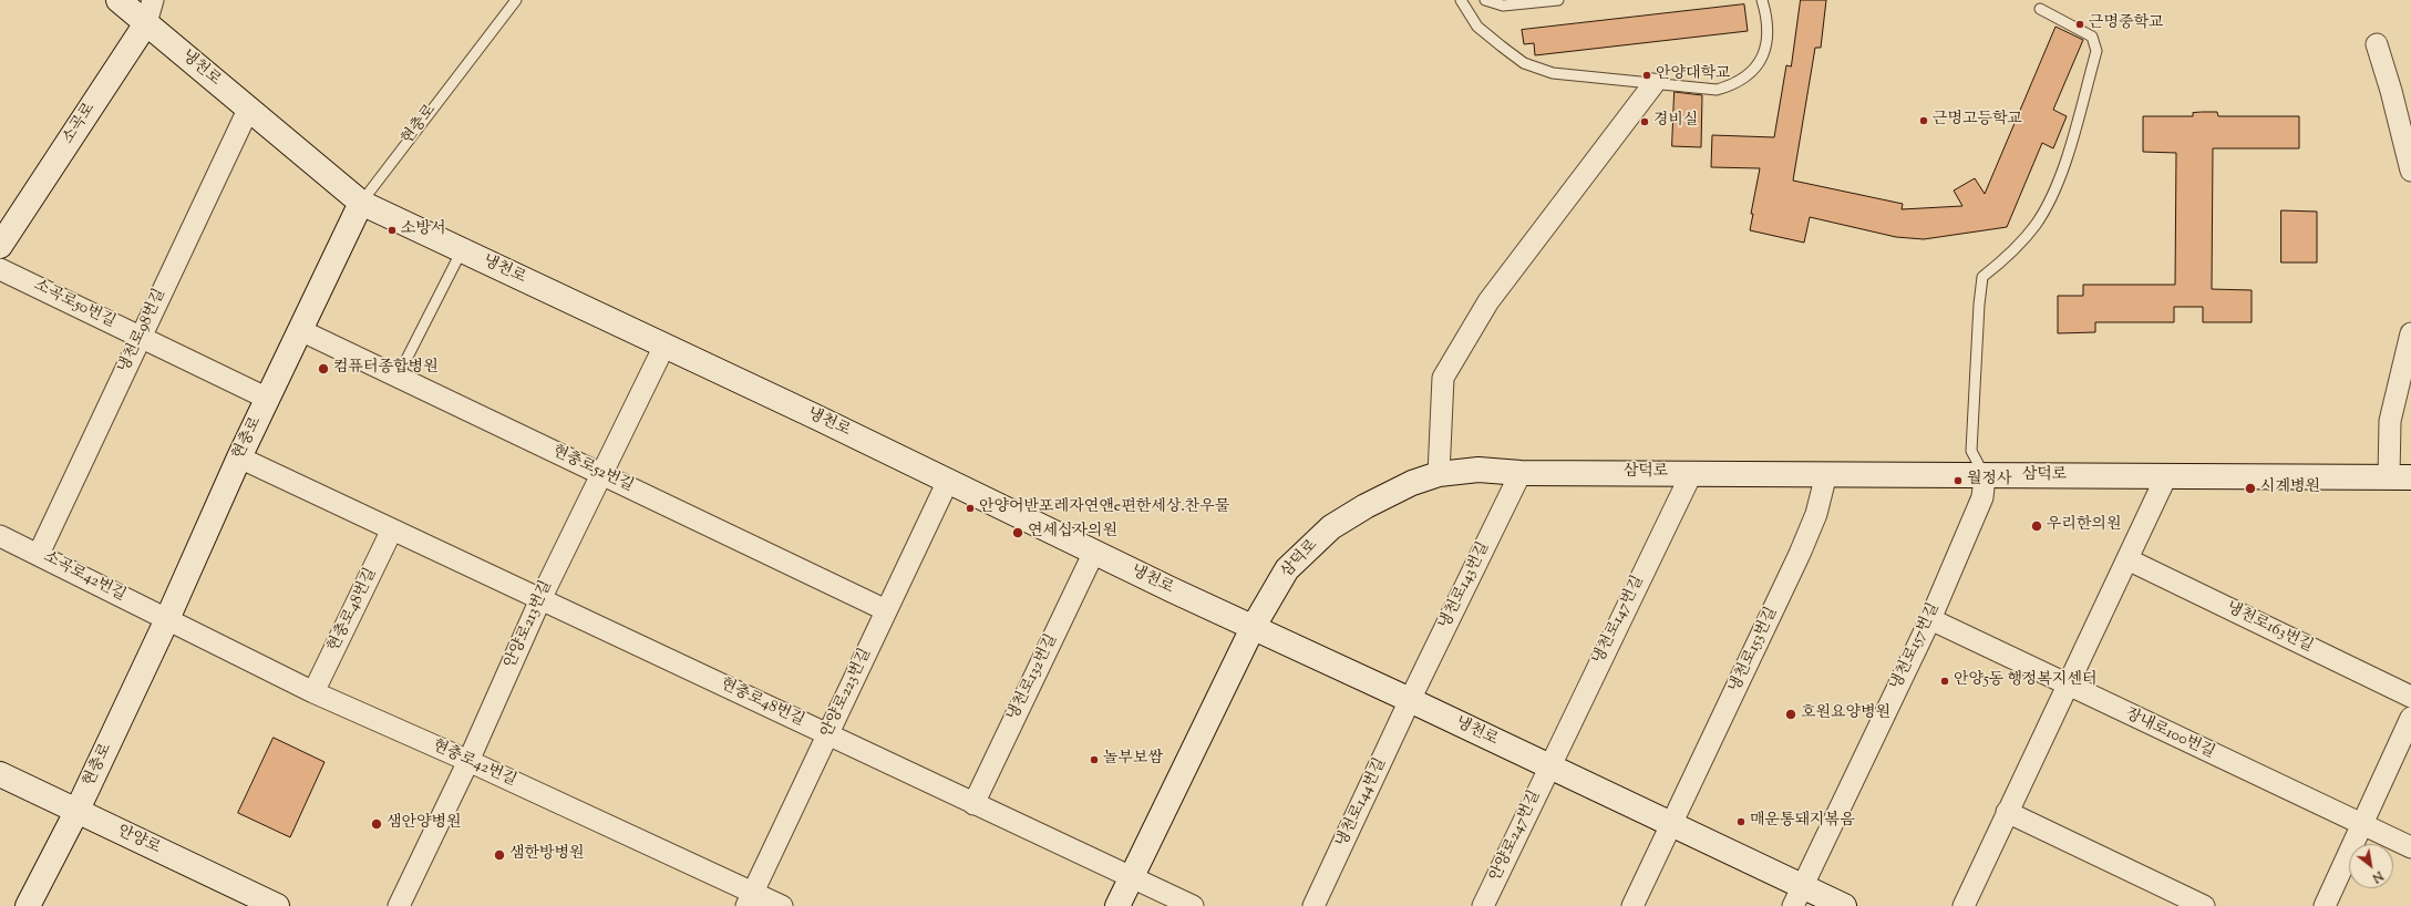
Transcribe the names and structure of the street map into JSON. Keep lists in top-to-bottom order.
{
  "streets": {
    "street": [
      "냉천로",
      "소곡로",
      "현충로",
      "소곡로50번길",
      "냉천로98번길",
      "현충로52번길",
      "삼덕로",
      "소곡로42번길",
      "냉천로143번길",
      "현충로48번길",
      "냉천로147번길",
      "안양로213번길",
      "냉천로163번길",
      "냉천로157번길",
      "냉천로153번길",
      "냉천로132번길",
      "안양로223번길",
      "장내로100번길",
      "현충로42번길",
      "냉천로144번길",
      "안양로247번길",
      "안양로"
    ]
  },
  "crossings": [
    ["냉천로", "소곡로"],
    ["냉천로", "현충로"],
    ["냉천로", "냉천로98번길"],
    ["냉천로", "삼덕로"],
    ["냉천로", "냉천로143번길"],
    ["냉천로", "냉천로147번길"],
    ["냉천로", "안양로213번길"],
    ["냉천로", "냉천로157번길"],
    ["냉천로", "냉천로153번길"],
    ["냉천로", "냉천로132번길"],
    ["냉천로", "안양로223번길"],
    ["냉천로", "냉천로144번길"],
    ["냉천로", "안양로247번길"],
    ["현충로", "소곡로50번길"],
    ["현충로", "현충로52번길"],
    ["현충로", "소곡로42번길"],
    ["현충로", "현충로48번길"],
    ["현충로", "현충로42번길"],
    ["현충로", "안양로"],
    ["소곡로50번길", "냉천로98번길"],
    ["냉천로98번길", "소곡로42번길"],
    ["현충로52번길", "안양로213번길"],
    ["현충로52번길", "안양로223번길"],
    ["삼덕로", "냉천로143번길"],
    ["삼덕로", "현충로48번길"],
    ["삼덕로", "냉천로147번길"],
    ["삼덕로", "냉천로157번길"],
    ["삼덕로", "냉천로153번길"],
    ["소곡로42번길", "현충로42번길"],
    ["냉천로143번길", "냉천로144번길"],
    ["현충로48번길", "안양로213번길"],
    ["현충로48번길", "냉천로132번길"],
    ["현충로48번길", "안양로223번길"],
    ["현충로48번길", "현충로42번길"],
    ["냉천로147번길", "안양로247번길"],
    ["안양로213번길", "현충로42번길"],
    ["냉천로157번길", "장내로100번길"],
    ["안양로223번길", "현충로42번길"]
  ],
  "places": [
    "근명중학교",
    "안양대학교",
    "근명고등학교",
    "경비실",
    "소방서",
    "컴퓨터종합병원",
    "월정사",
    "시계병원",
    "안양어반포레자연앤e편한세상.찬우물",
    "우리한의원",
    "연세십자의원",
    "안양5동 행정복지센터",
    "호원요양병원",
    "놀부보쌈",
    "매운통돼지볶음",
    "샘안양병원",
    "샘한방병원"
  ],
  "north": "bottom right"
}
